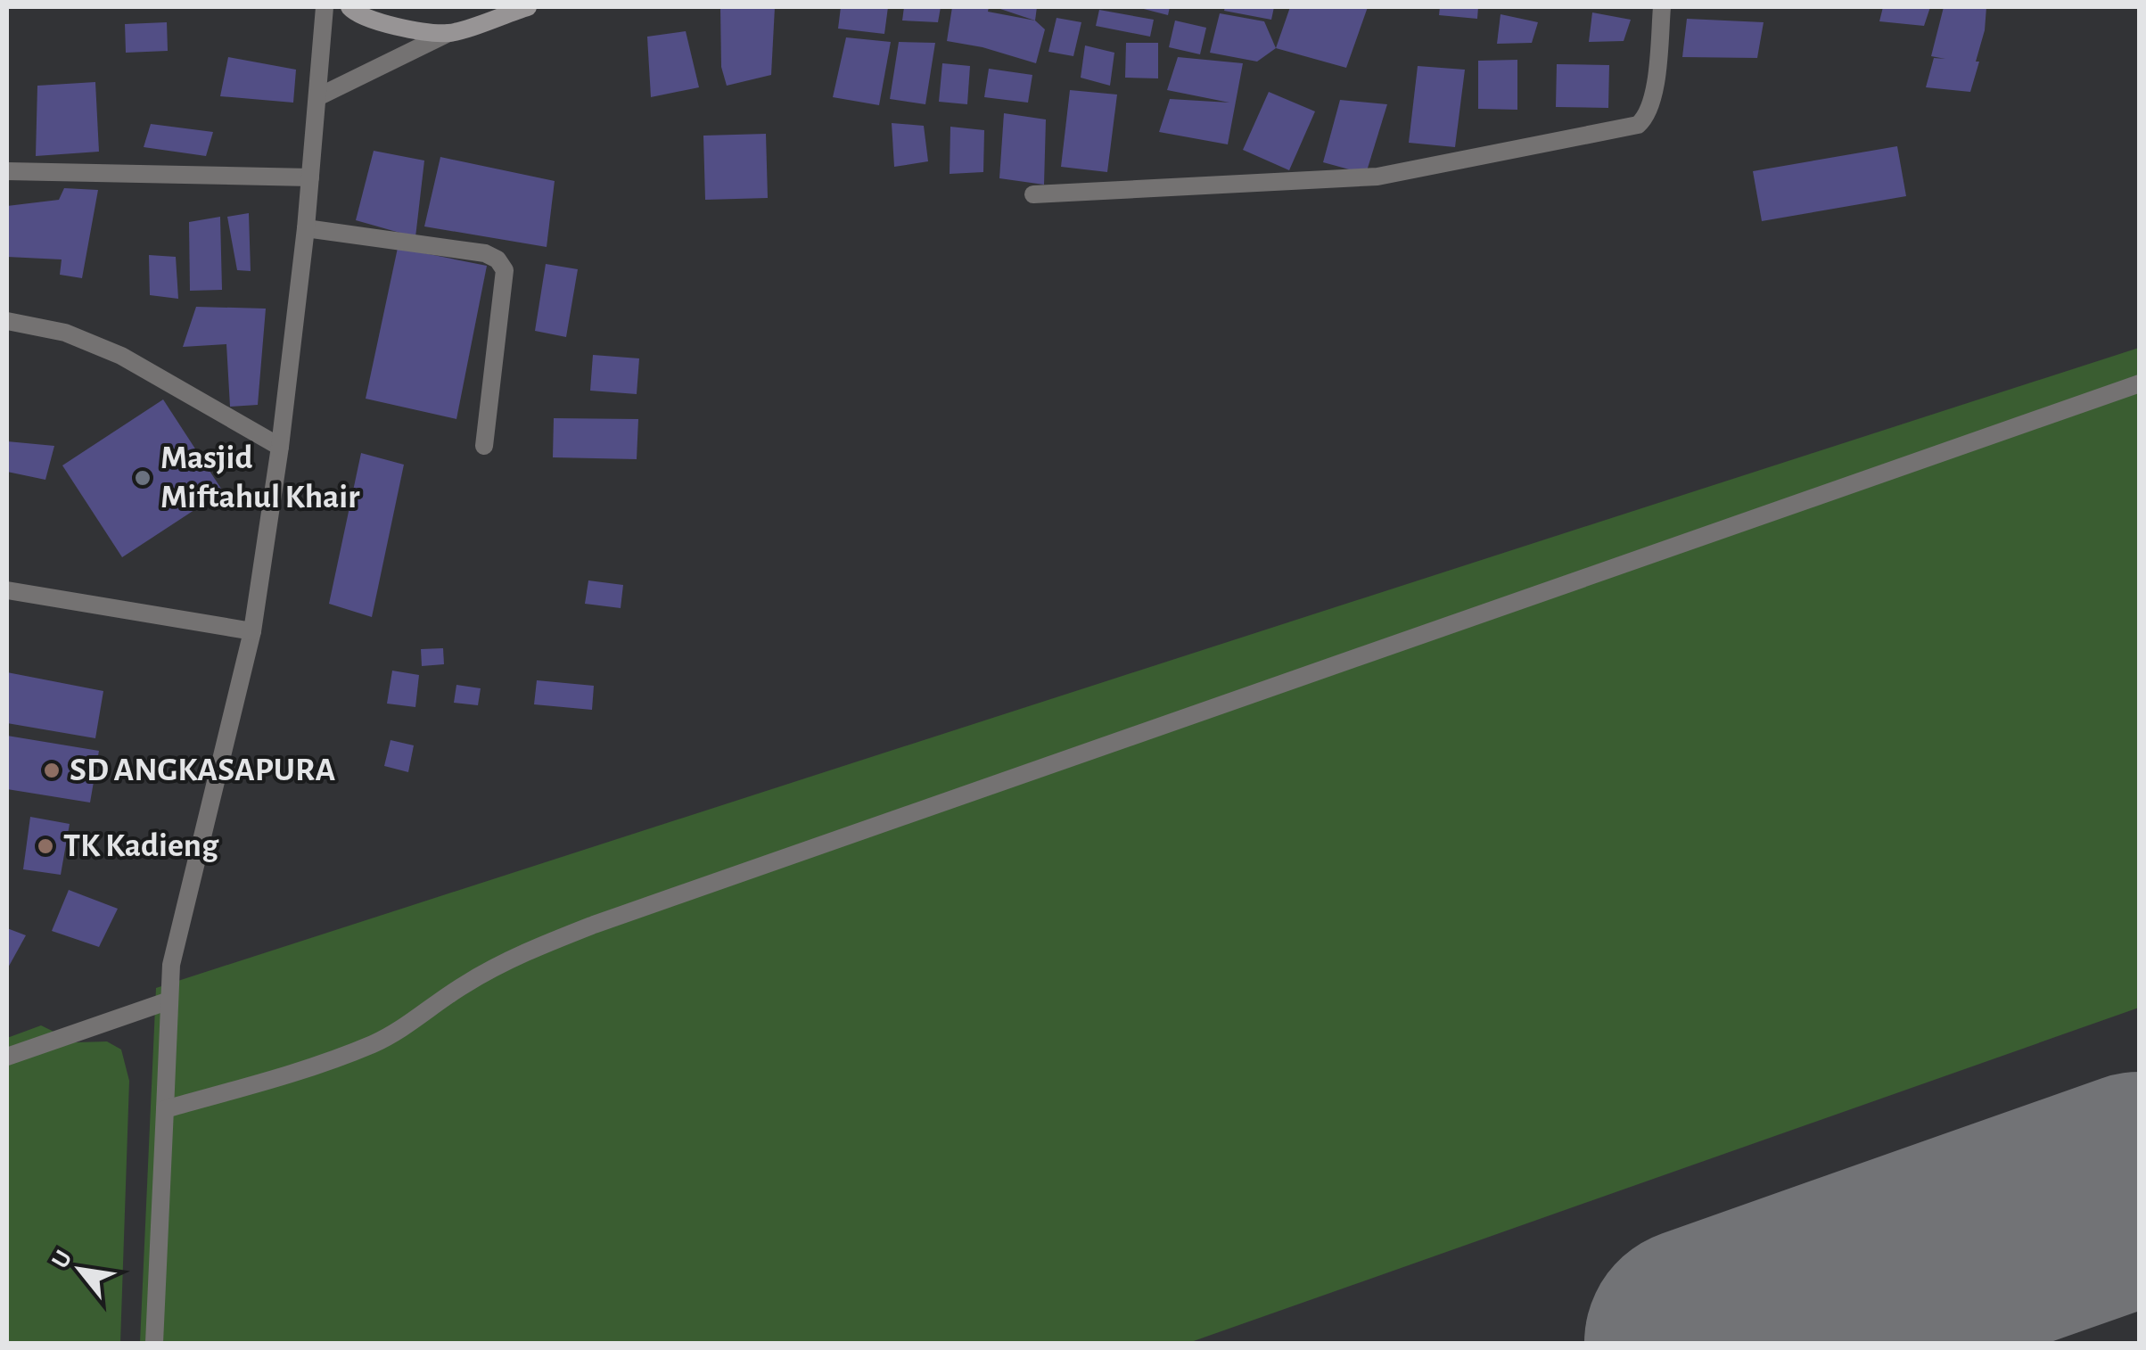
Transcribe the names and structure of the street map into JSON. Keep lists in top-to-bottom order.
{
  "places": ["Masjid Miftahul Khair", "SD ANGKASAPURA", "TK Kadieng"],
  "north": "top left"
}
